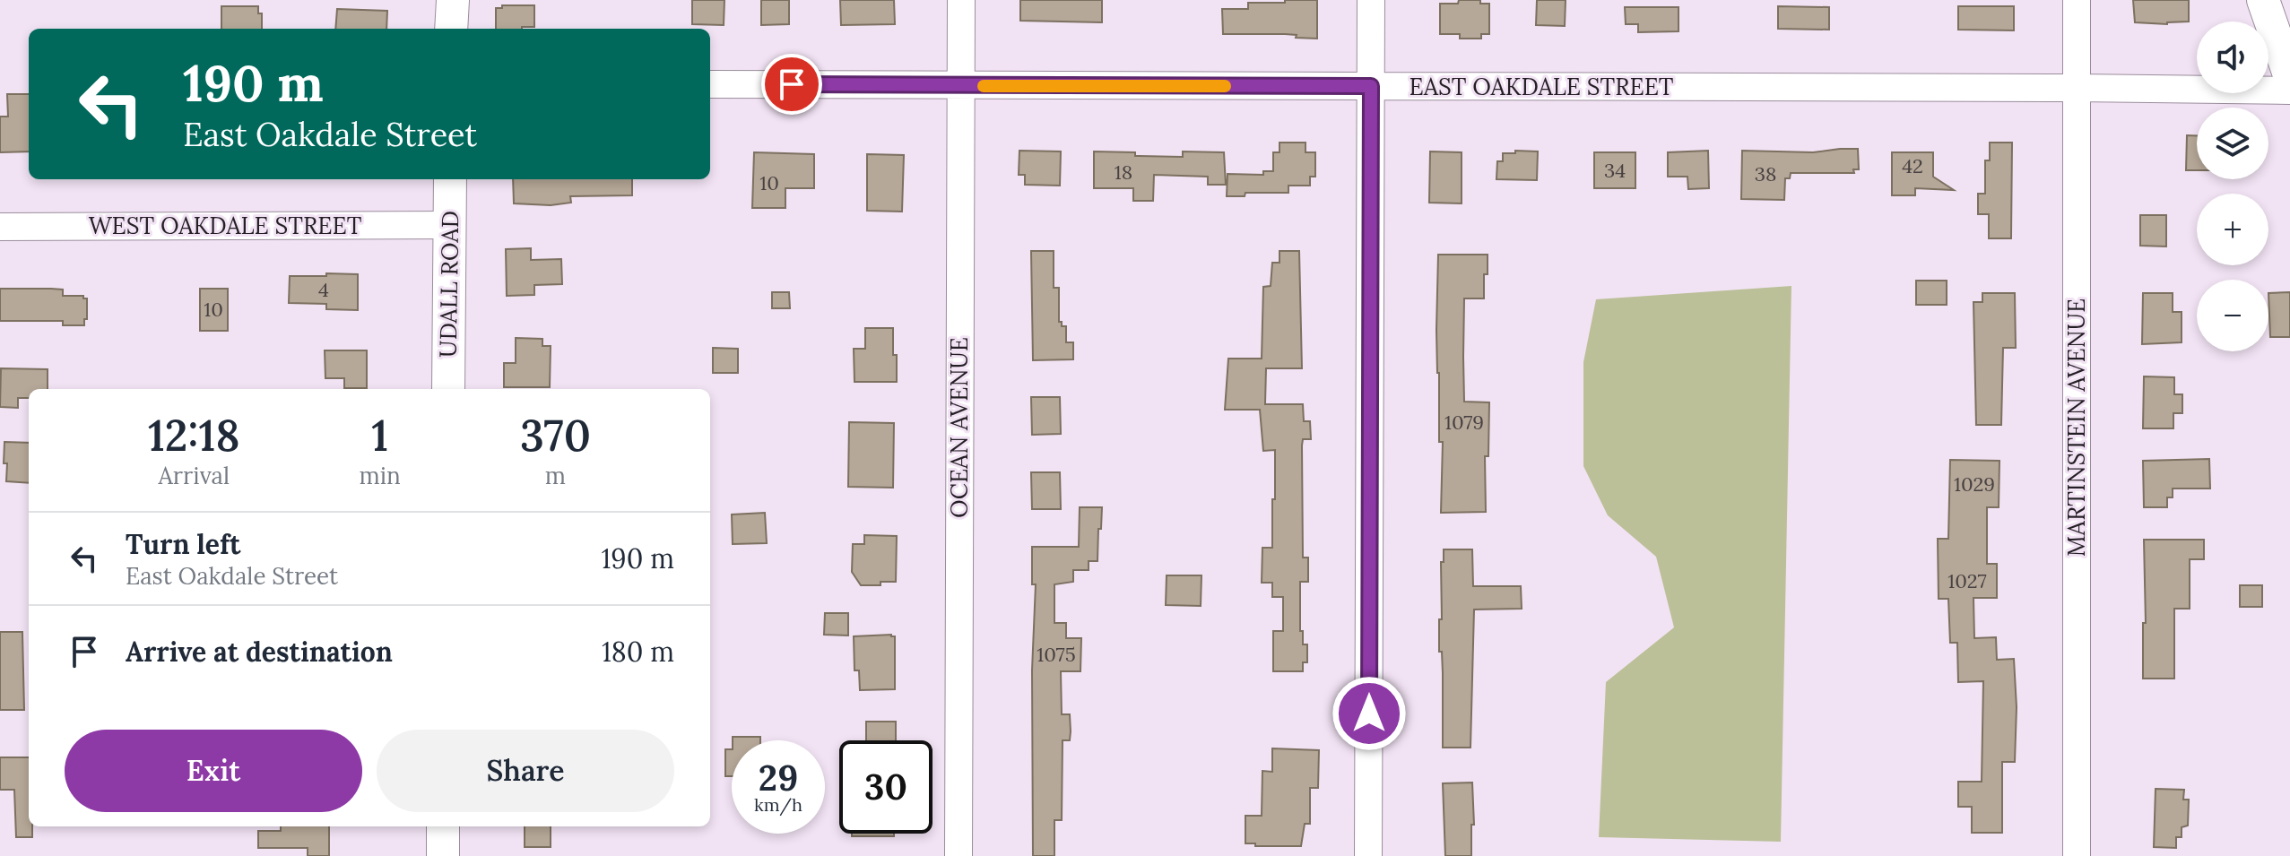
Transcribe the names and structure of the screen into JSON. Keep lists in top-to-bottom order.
{
  "streets": {
    "street": [
      "EAST OAKDALE STREET",
      "WEST OAKDALE STREET",
      "UDALL ROAD",
      "OCEAN AVENUE",
      "MARTINSTEIN AVENUE"
    ]
  },
  "crossings": [
    ["EAST OAKDALE STREET", "OCEAN AVENUE"],
    ["EAST OAKDALE STREET", "MARTINSTEIN AVENUE"],
    ["WEST OAKDALE STREET", "UDALL ROAD"]
  ],
  "house_numbers": [
    "42",
    "34",
    "18",
    "38",
    "10",
    "4",
    "10",
    "1079",
    "1029",
    "1027",
    "1075"
  ],
  "page": {
    "map_buttons": ["+", "−"],
    "turn": ["190 m", "East Oakdale Street"],
    "eta": [
      "12:18",
      "Arrival",
      "1",
      "min",
      "370",
      "m"
    ],
    "list": [
      {
        "name": "Turn left",
        "note": "East Oakdale Street",
        "value": "190 m"
      },
      {
        "name": "Arrive at destination",
        "value": "180 m"
      }
    ],
    "buttons": ["Exit", "Share"],
    "speed": "29 km/h",
    "limit": "30"
  }
}
